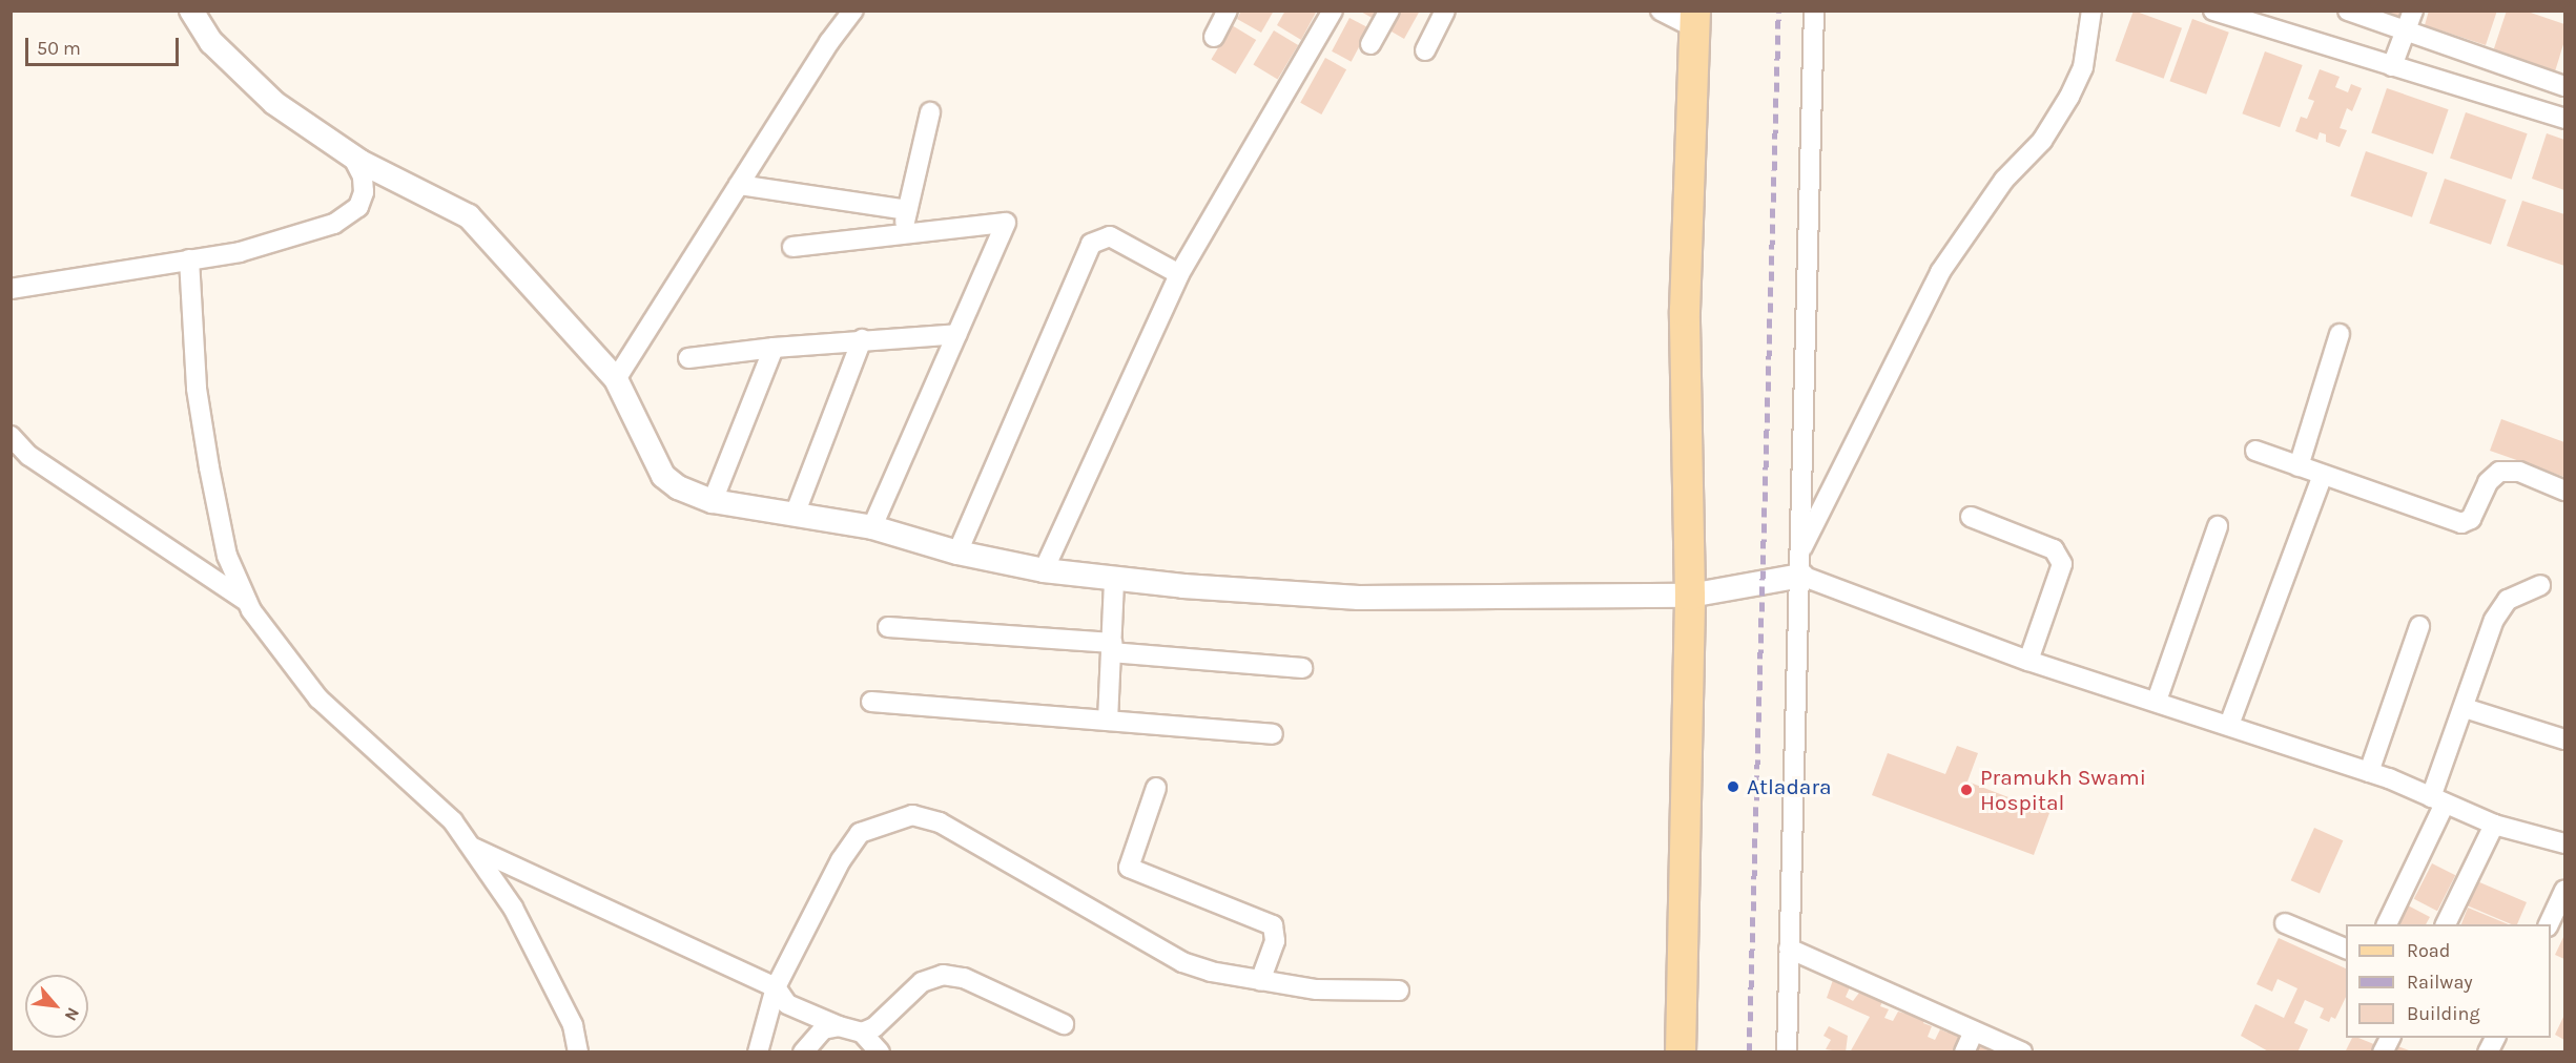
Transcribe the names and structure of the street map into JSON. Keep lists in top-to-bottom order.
{
  "places": ["Atladara", "Pramukh Swami Hospital"],
  "legend": ["Road", "Railway", "Building"],
  "scale_bar": "50 m",
  "north": "bottom right"
}
